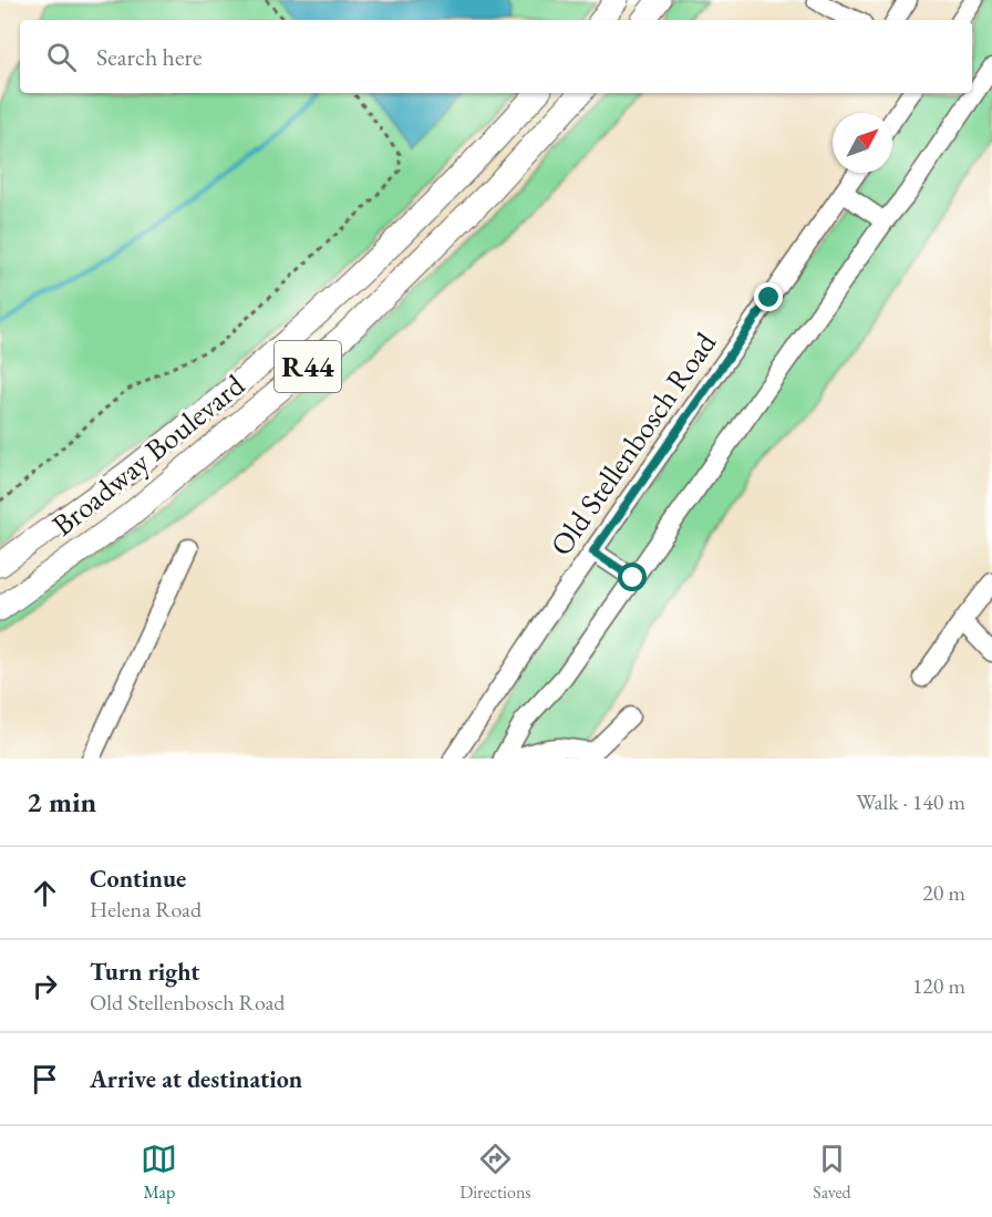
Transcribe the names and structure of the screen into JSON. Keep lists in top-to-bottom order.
{
  "streets": {
    "main road": ["R44", "Broadway Boulevard"],
    "street": ["Old Stellenbosch Road"]
  },
  "north": "top right",
  "page": {
    "search": "Search here",
    "heading": ["2 min", "Walk · 140 m"],
    "list": [
      ["Continue", "Helena Road", "20 m"],
      ["Turn right", "Old Stellenbosch Road", "120 m"],
      "Arrive at destination"
    ],
    "nav": ["Map", "Directions", "Saved"]
  }
}
